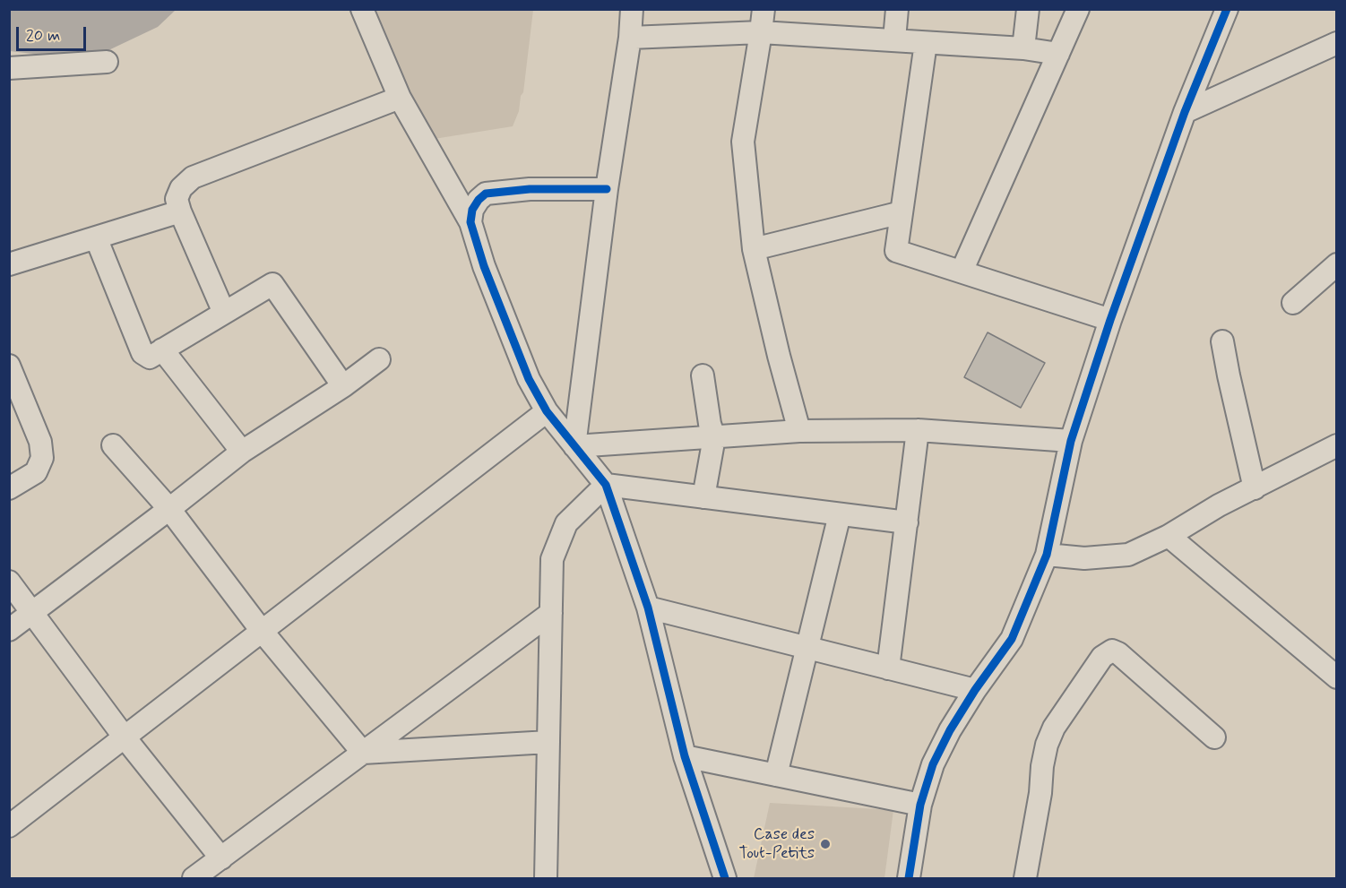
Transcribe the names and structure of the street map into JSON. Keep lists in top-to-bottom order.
{
  "places": ["Case des Tout-Petits"],
  "scale_bar": "20 m"
}
